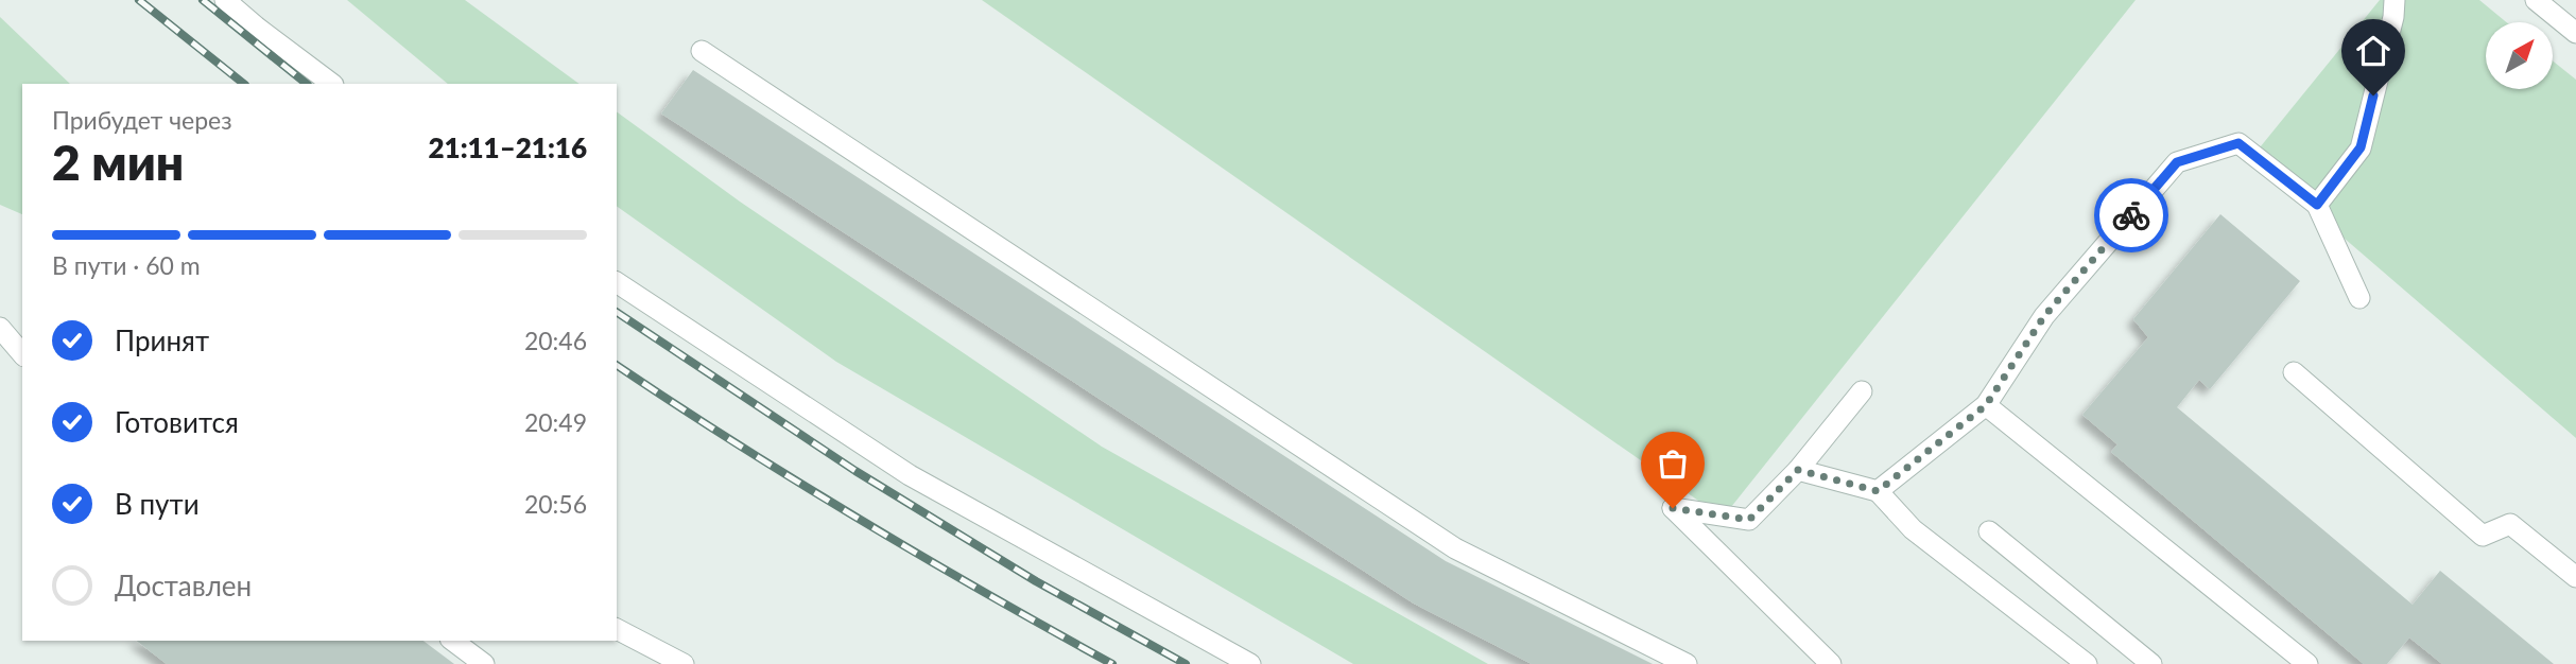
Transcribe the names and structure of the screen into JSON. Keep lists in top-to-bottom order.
{
  "north": "top right",
  "page": {
    "heading": ["2 мин", "Прибудет через", "21:11–21:16"],
    "bar": "В пути · 60 m",
    "list": [
      ["Принят", "20:46"],
      ["Готовится", "20:49"],
      ["В пути", "20:56"],
      "Доставлен"
    ]
  }
}
